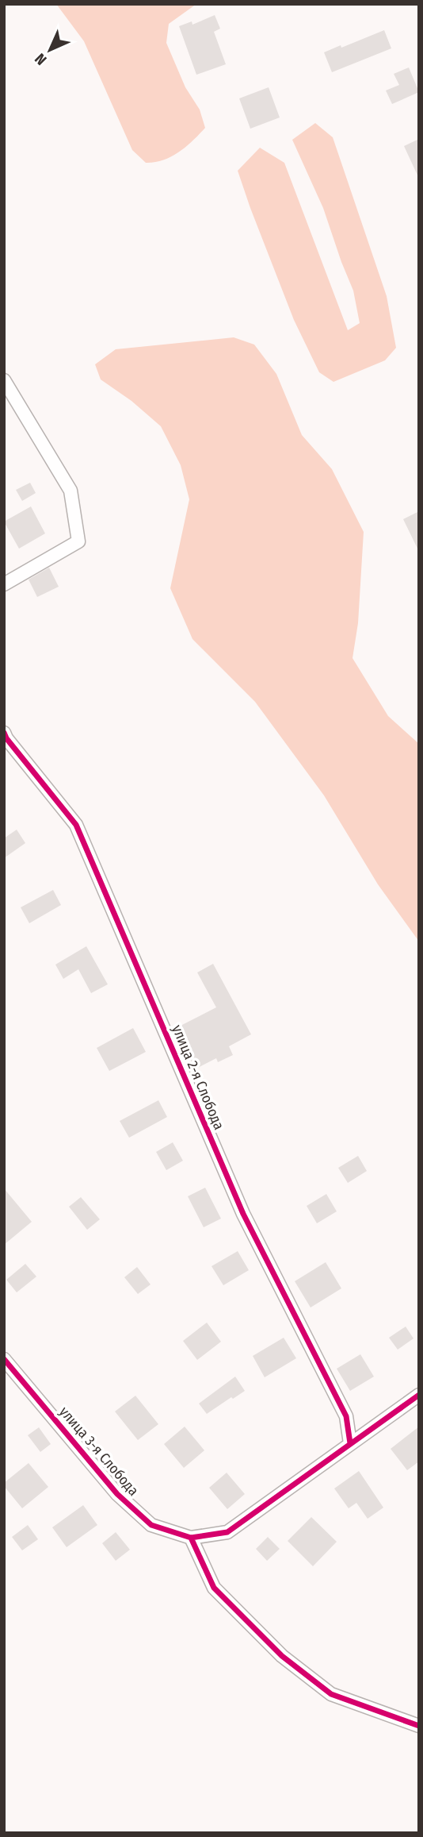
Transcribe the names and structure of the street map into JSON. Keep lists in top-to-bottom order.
{
  "streets": {
    "street": ["улица 2-я Слобода", "улица 3-я Слобода"]
  },
  "north": "bottom left"
}
